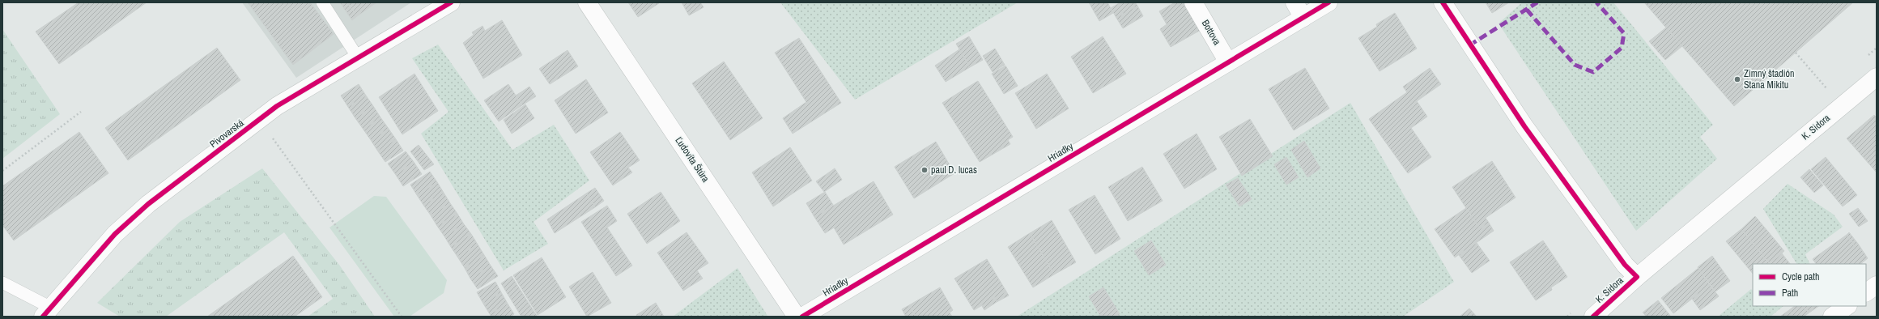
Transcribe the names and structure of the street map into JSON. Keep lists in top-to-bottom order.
{
  "streets": {
    "street": [
      "Bottova",
      "K. Sidora",
      "Pivovarská",
      "Hriadky",
      "Ľudovíta Štúra"
    ]
  },
  "crossings": [
    ["Bottova", "Hriadky"]
  ],
  "places": ["Zimný štadión Stana Mikitu", "paul D. lucas"],
  "legend": ["Cycle path", "Path"]
}
